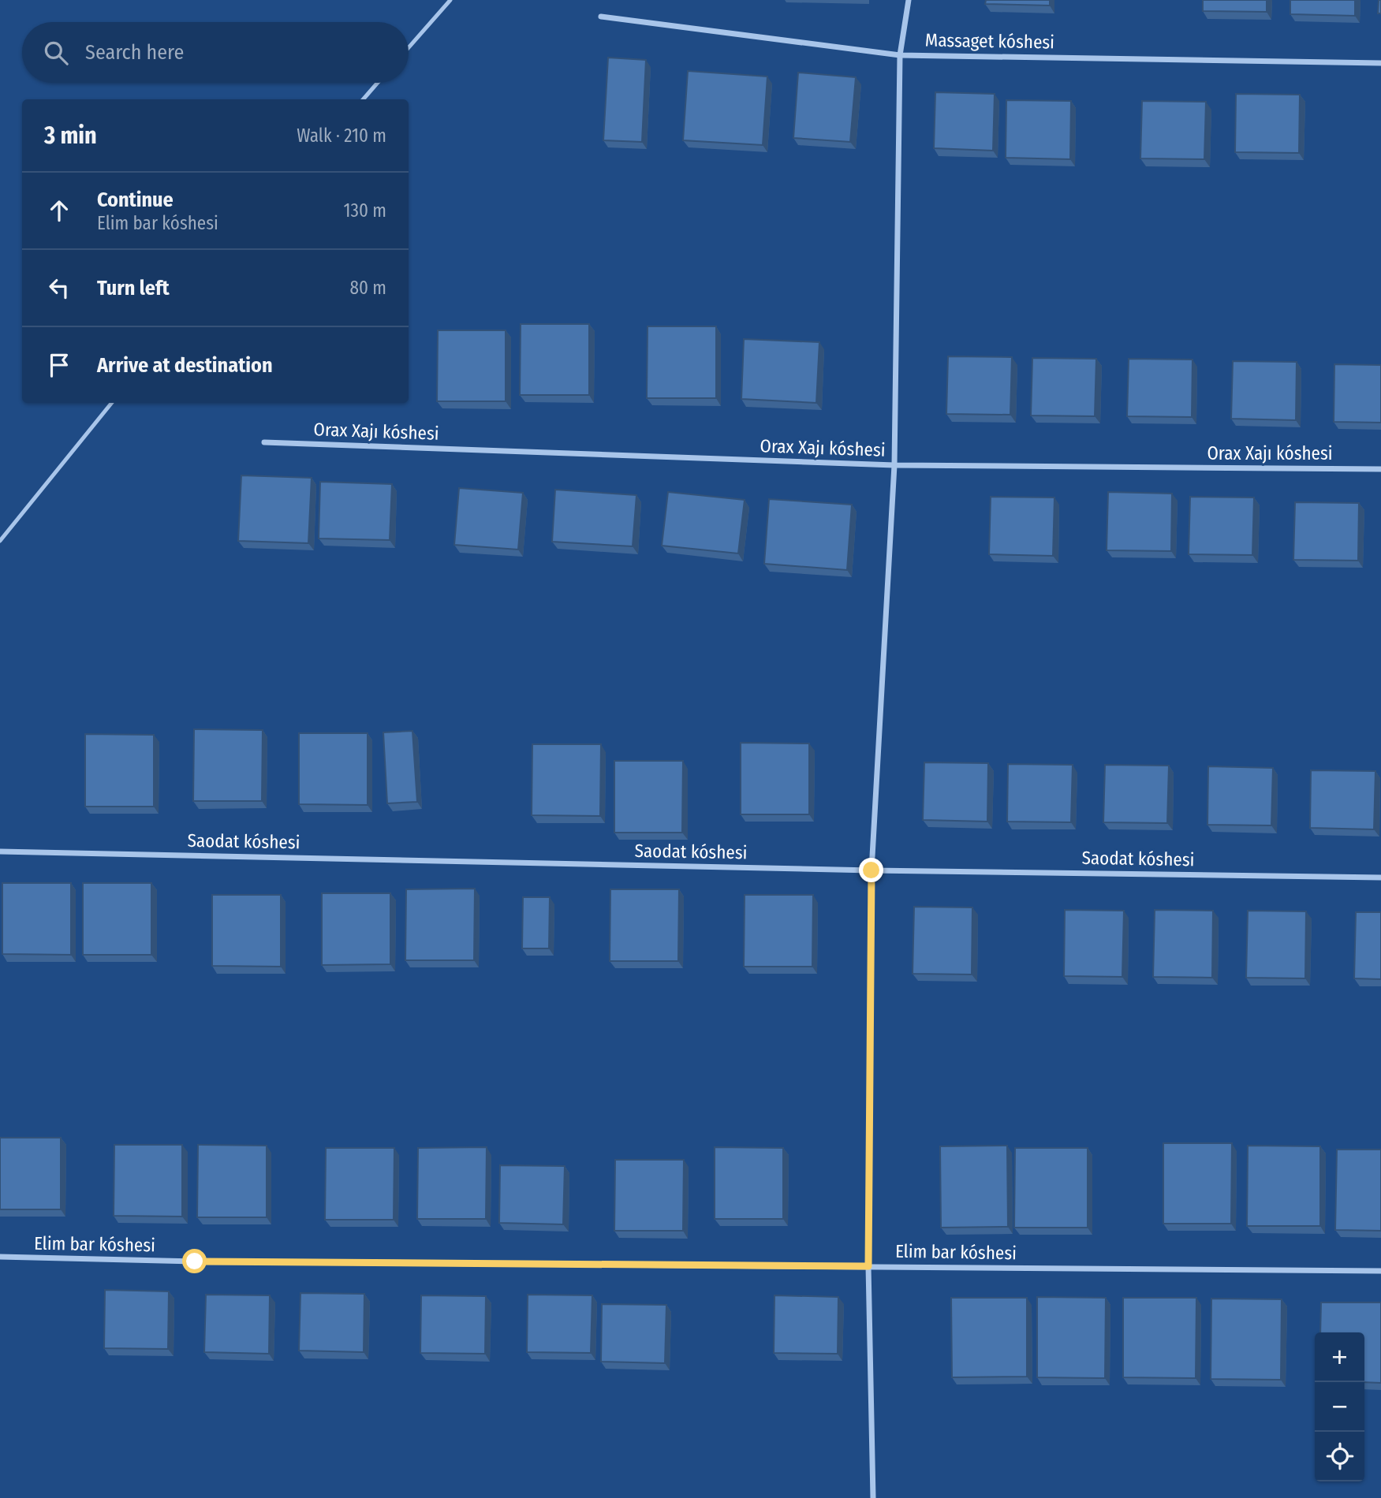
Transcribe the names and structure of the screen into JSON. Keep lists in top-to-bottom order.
{
  "streets": {
    "street": [
      "Massaget kóshesi",
      "Orax Xajı kóshesi",
      "Saodat kóshesi",
      "Elim bar kóshesi"
    ]
  },
  "page": {
    "search": "Search here",
    "heading": ["3 min", "Walk · 210 m"],
    "list": [
      ["Continue", "Elim bar kóshesi", "130 m"],
      ["Turn left", "80 m"],
      "Arrive at destination"
    ],
    "map_buttons": ["+", "−"]
  }
}
